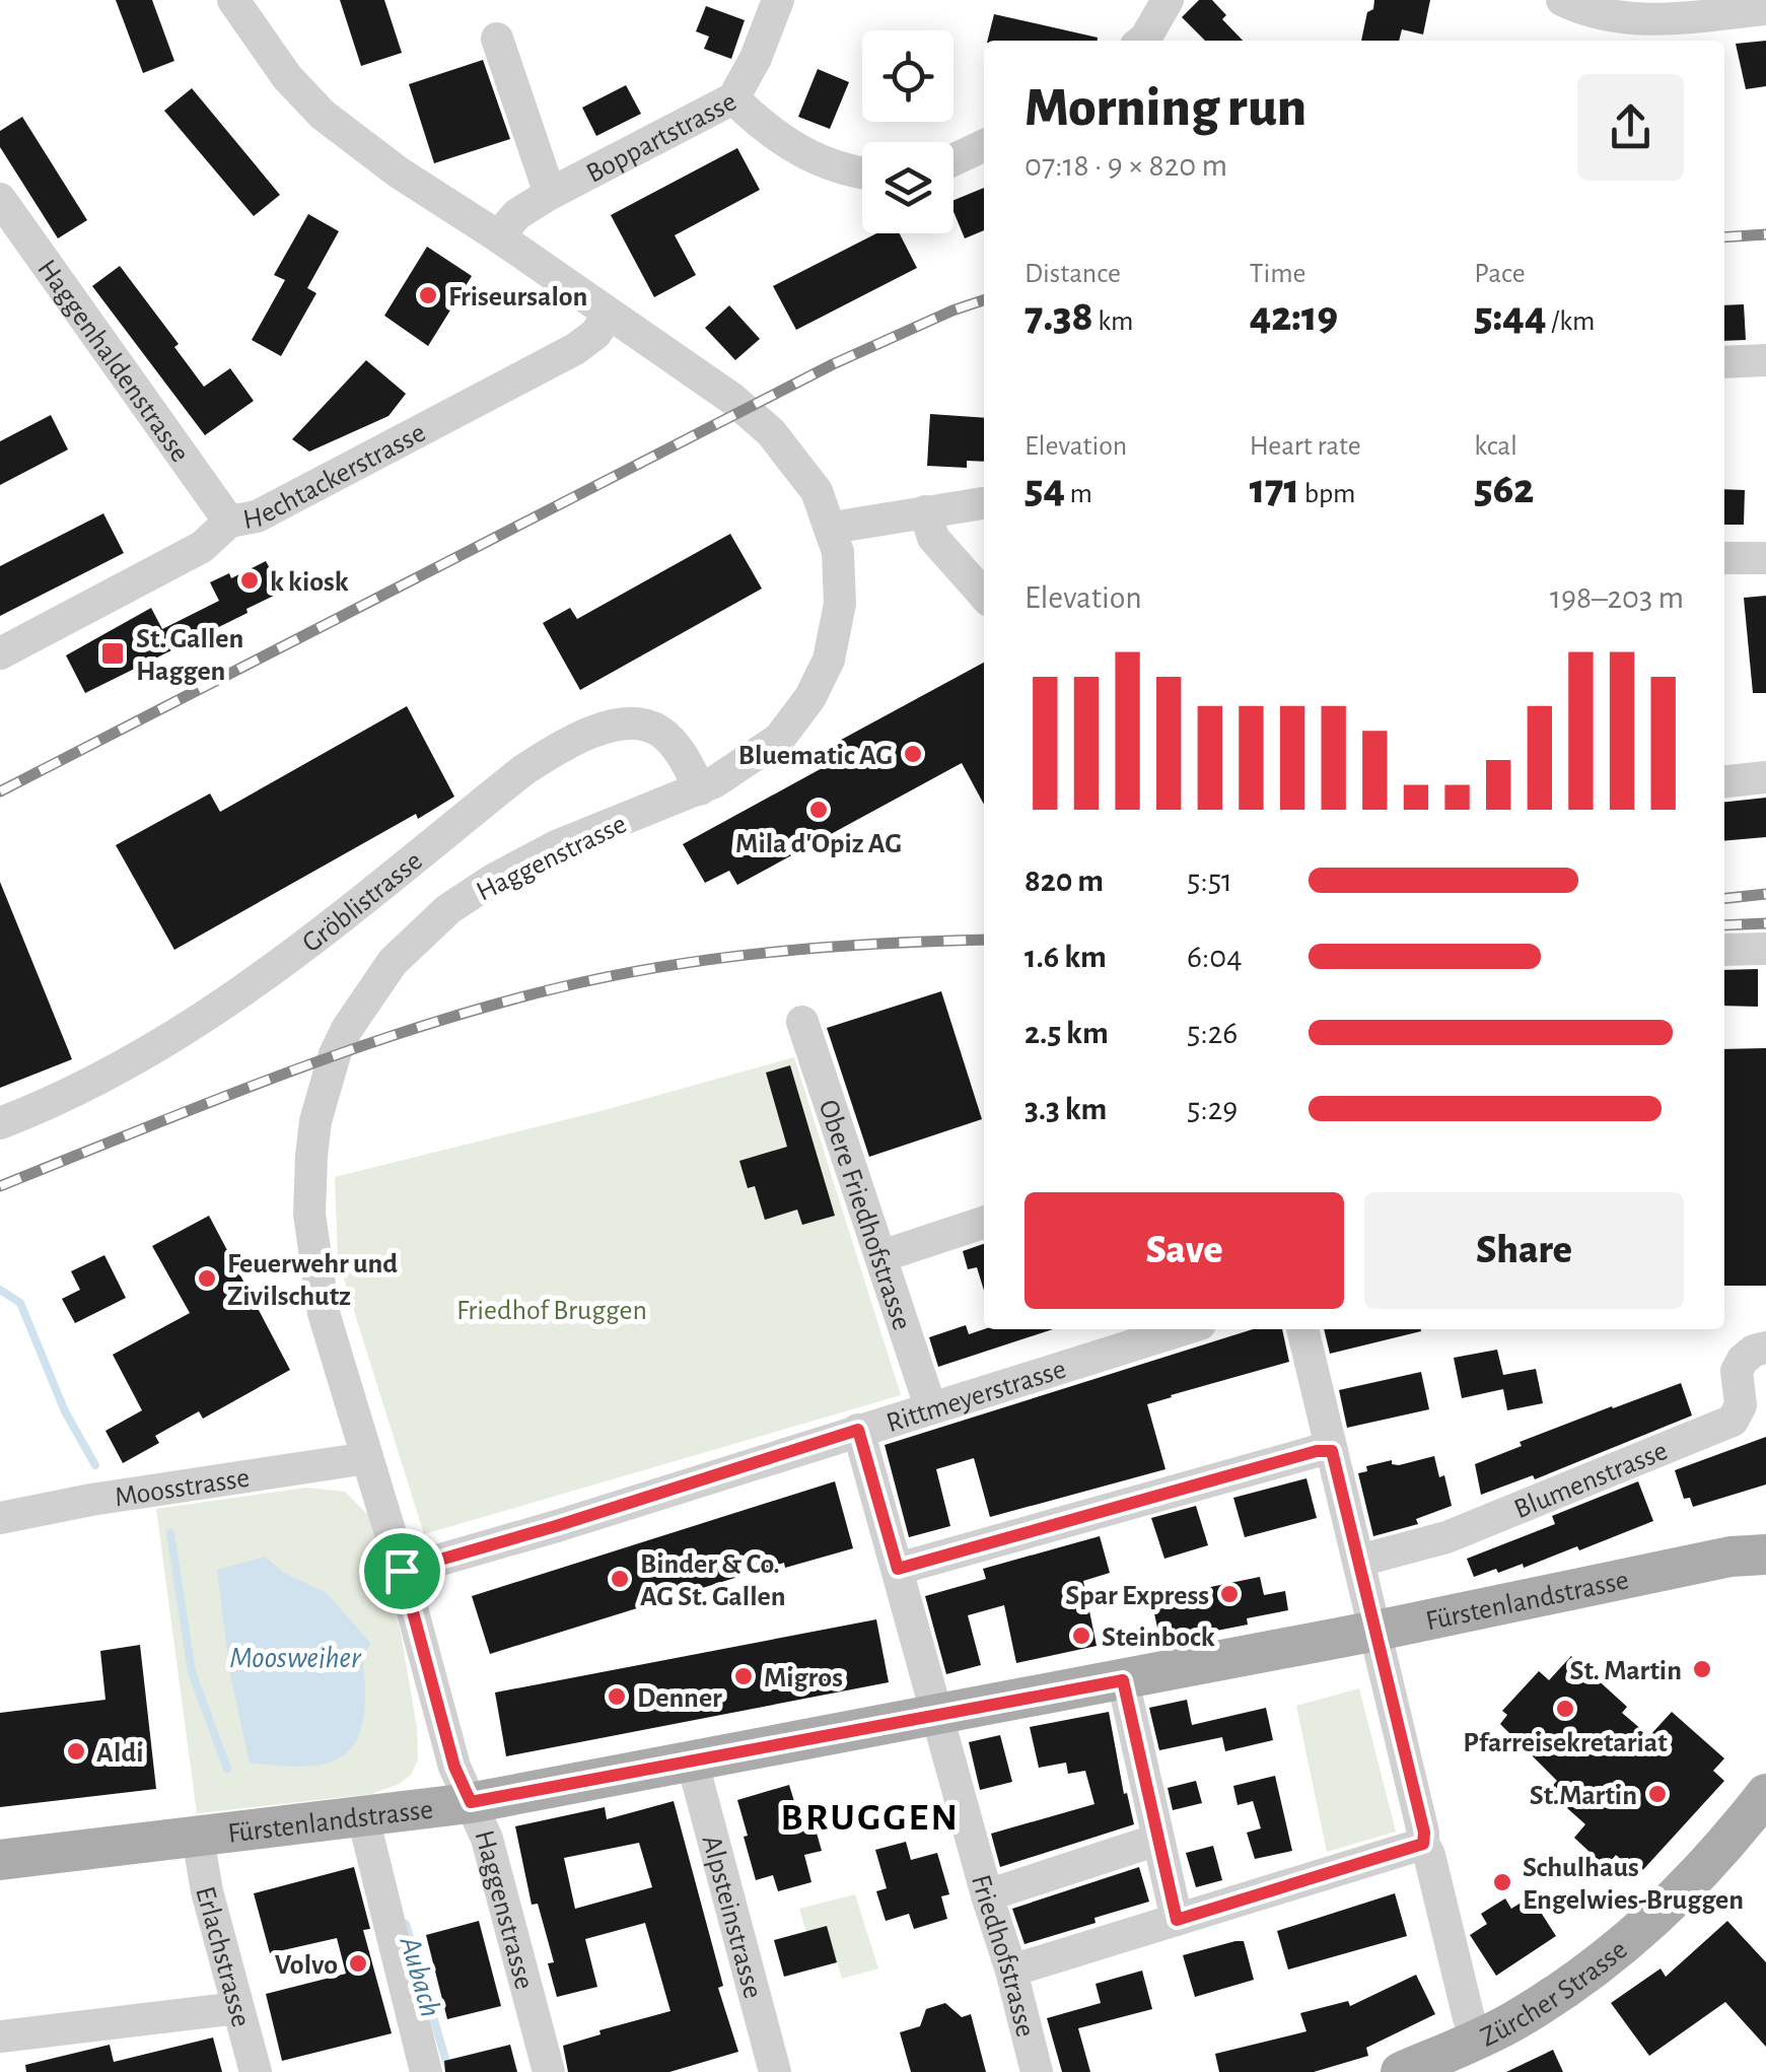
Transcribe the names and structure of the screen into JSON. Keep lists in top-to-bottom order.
{
  "streets": {
    "main road": ["Fürstenlandstrasse", "Zürcher Strasse"],
    "street": [
      "Boppartstrasse",
      "Haggenhaldenstrasse",
      "Hechtackerstrasse",
      "Haggenstrasse",
      "Gröblistrasse",
      "Obere Friedhofstrasse",
      "Rittmeyerstrasse",
      "Blumenstrasse",
      "Moosstrasse",
      "Alpsteinstrasse",
      "Erlachstrasse",
      "Friedhofstrasse"
    ]
  },
  "crossings": [
    ["Boppartstrasse", "Haggenstrasse"],
    ["Haggenhaldenstrasse", "Hechtackerstrasse"],
    ["Hechtackerstrasse", "Haggenstrasse"],
    ["Haggenstrasse", "Gröblistrasse"],
    ["Haggenstrasse", "Rittmeyerstrasse"],
    ["Haggenstrasse", "Moosstrasse"],
    ["Haggenstrasse", "Fürstenlandstrasse"],
    ["Obere Friedhofstrasse", "Rittmeyerstrasse"],
    ["Rittmeyerstrasse", "Friedhofstrasse"],
    ["Fürstenlandstrasse", "Alpsteinstrasse"],
    ["Fürstenlandstrasse", "Erlachstrasse"],
    ["Fürstenlandstrasse", "Friedhofstrasse"]
  ],
  "districts": ["BRUGGEN"],
  "water": ["Moosweiher", "Aubach"],
  "parks": ["Friedhof Bruggen"],
  "places": {
    "other": [
      "Friseursalon",
      "k kiosk",
      "Bluematic AG",
      "Mila d'Opiz AG",
      "Feuerwehr und Zivilschutz",
      "Binder & Co. AG St. Gallen",
      "Spar Express",
      "Steinbock",
      "St. Martin",
      "Migros",
      "Denner",
      "Pfarreisekretariat",
      "Aldi",
      "St.Martin",
      "Schulhaus Engelwies-Bruggen",
      "Volvo"
    ],
    "transit": ["St. Gallen Haggen"]
  },
  "page": {
    "heading": ["Morning run", "07:18 · 9 × 820 m"],
    "stats": [
      ["Distance", "7.38 km"],
      ["Time", "42:19"],
      ["Pace", "5:44 /km"],
      ["Elevation", "54 m"],
      ["Heart rate", "171 bpm"],
      ["kcal", "562"]
    ],
    "chart": ["Elevation", "198–203 m"],
    "list": [
      {
        "name": "820 m",
        "note": "5:51"
      },
      {
        "name": "1.6 km",
        "note": "6:04"
      },
      {
        "name": "2.5 km",
        "note": "5:26"
      },
      {
        "name": "3.3 km",
        "note": "5:29"
      }
    ],
    "buttons": ["Save", "Share"]
  }
}
